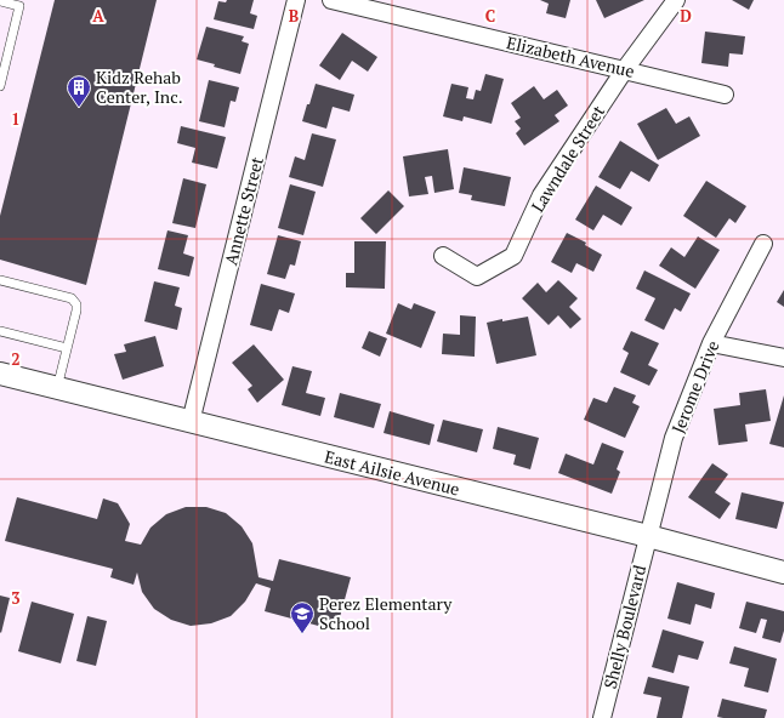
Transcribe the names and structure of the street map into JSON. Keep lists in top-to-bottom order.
{
  "streets": {
    "street": [
      "Elizabeth Avenue",
      "Lawndale Street",
      "Annette Street",
      "Jerome Drive",
      "East Ailsie Avenue",
      "Shelly Boulevard"
    ]
  },
  "crossings": [
    ["Elizabeth Avenue", "Lawndale Street"],
    ["Annette Street", "East Ailsie Avenue"],
    ["Jerome Drive", "East Ailsie Avenue"],
    ["Jerome Drive", "Shelly Boulevard"],
    ["East Ailsie Avenue", "Shelly Boulevard"]
  ],
  "places": {
    "building": ["Kidz Rehab Center, Inc."],
    "school or university": ["Perez Elementary School"]
  },
  "grid": {
    "columns": [
      "A",
      "B",
      "C",
      "D"
    ],
    "rows": ["1", "2", "3"]
  }
}
